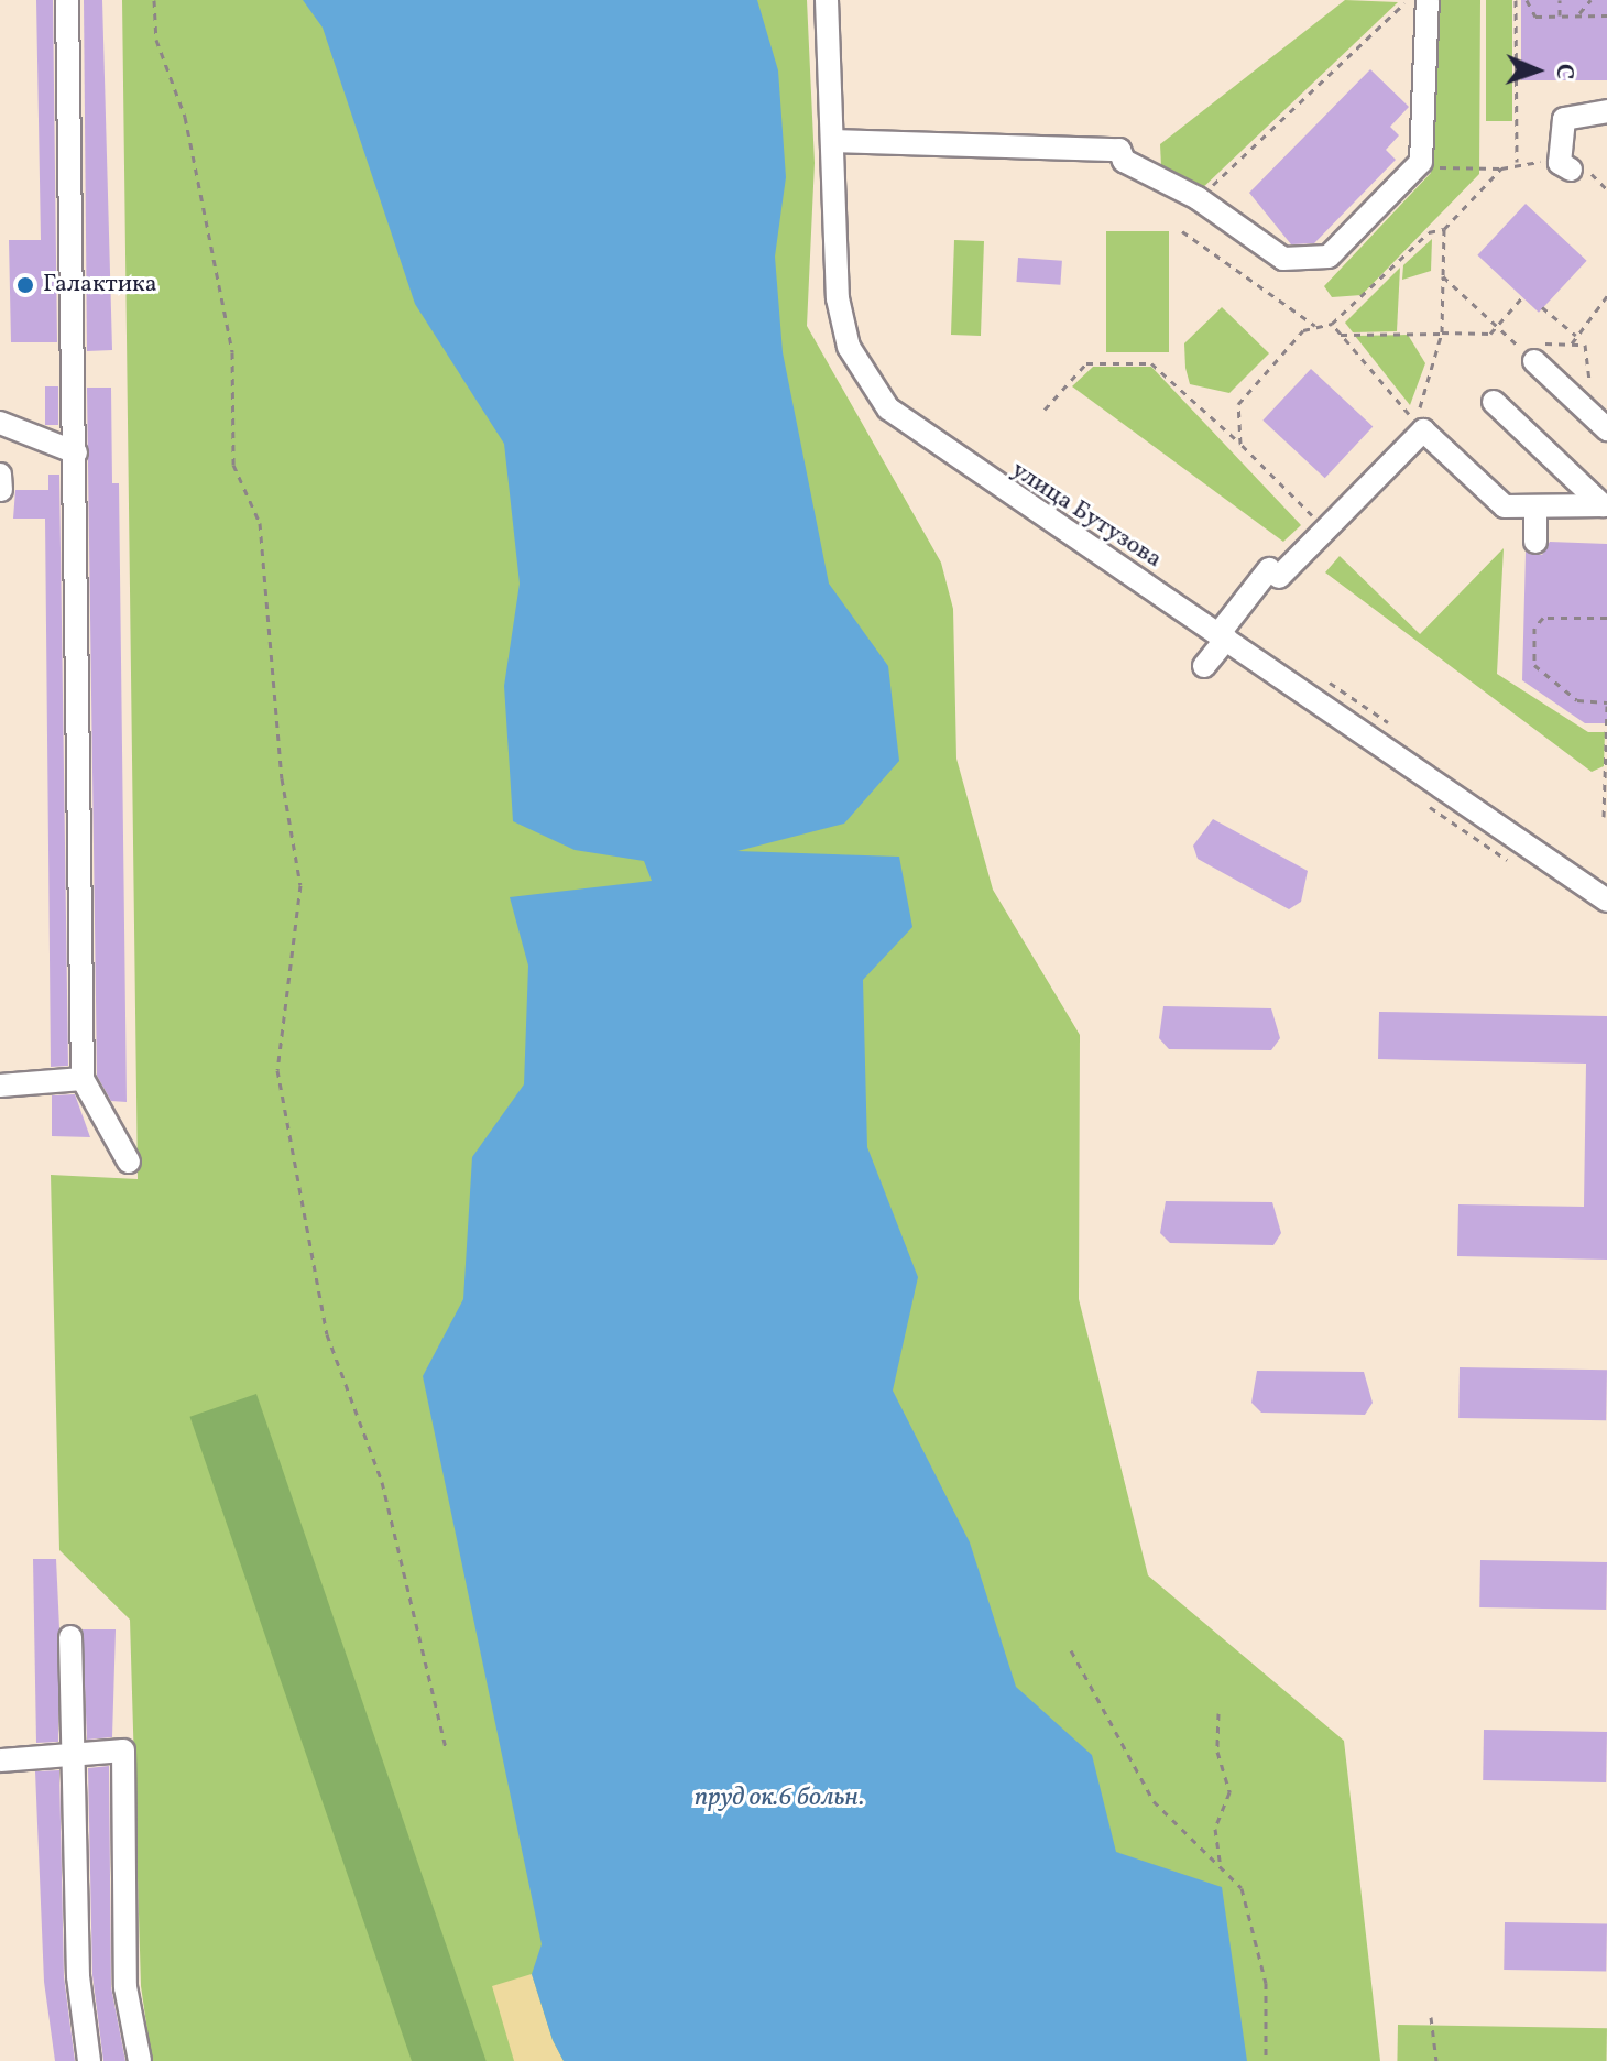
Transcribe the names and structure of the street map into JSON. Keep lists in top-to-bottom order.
{
  "streets": {
    "street": ["улица Бутузова"]
  },
  "water": ["пруд ок.6 больн."],
  "places": ["Галактика"],
  "north": "right"
}
